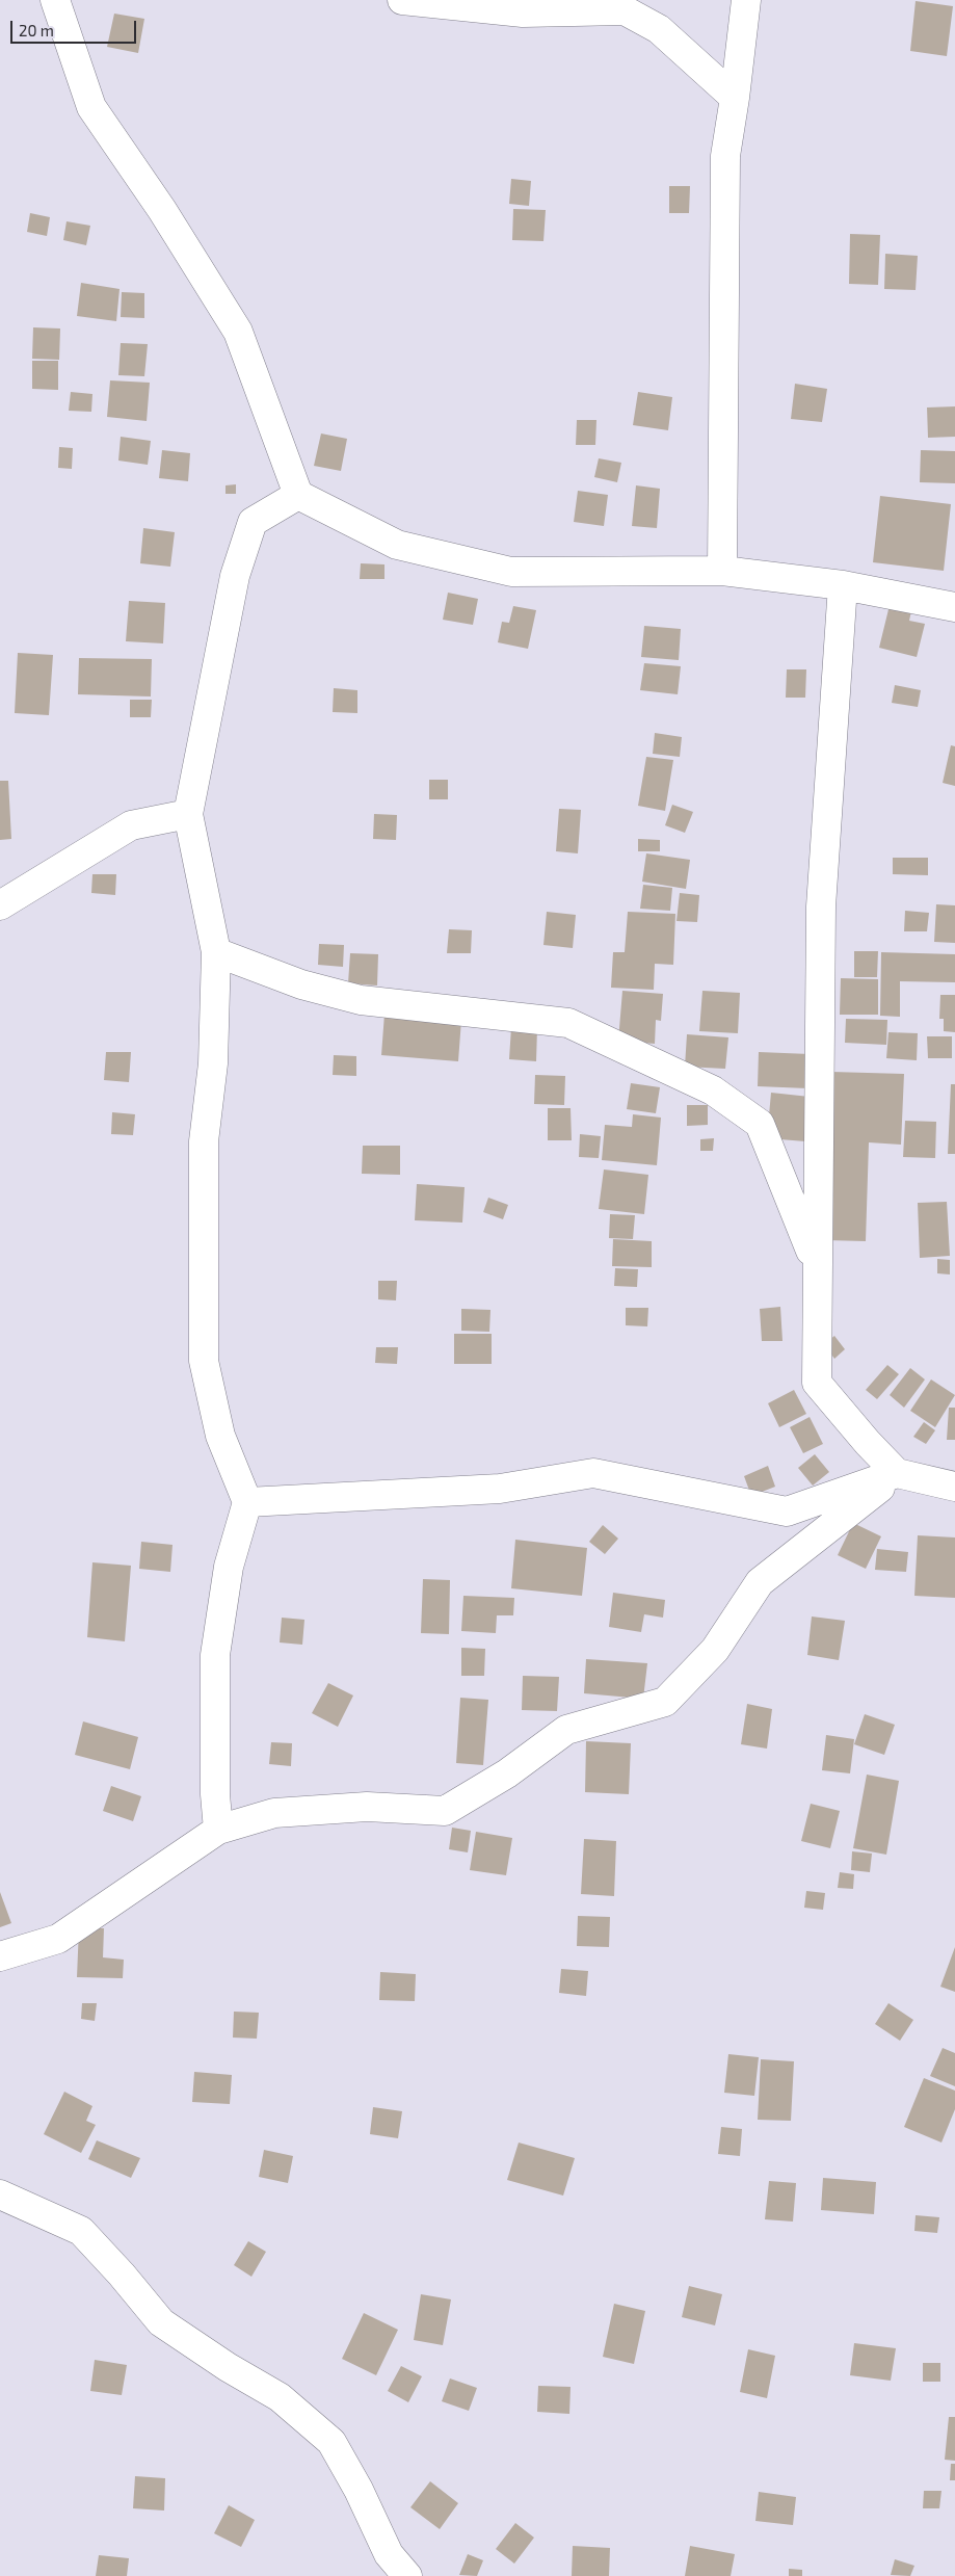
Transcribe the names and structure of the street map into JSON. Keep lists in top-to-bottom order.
{
  "scale_bar": "20 m"
}
